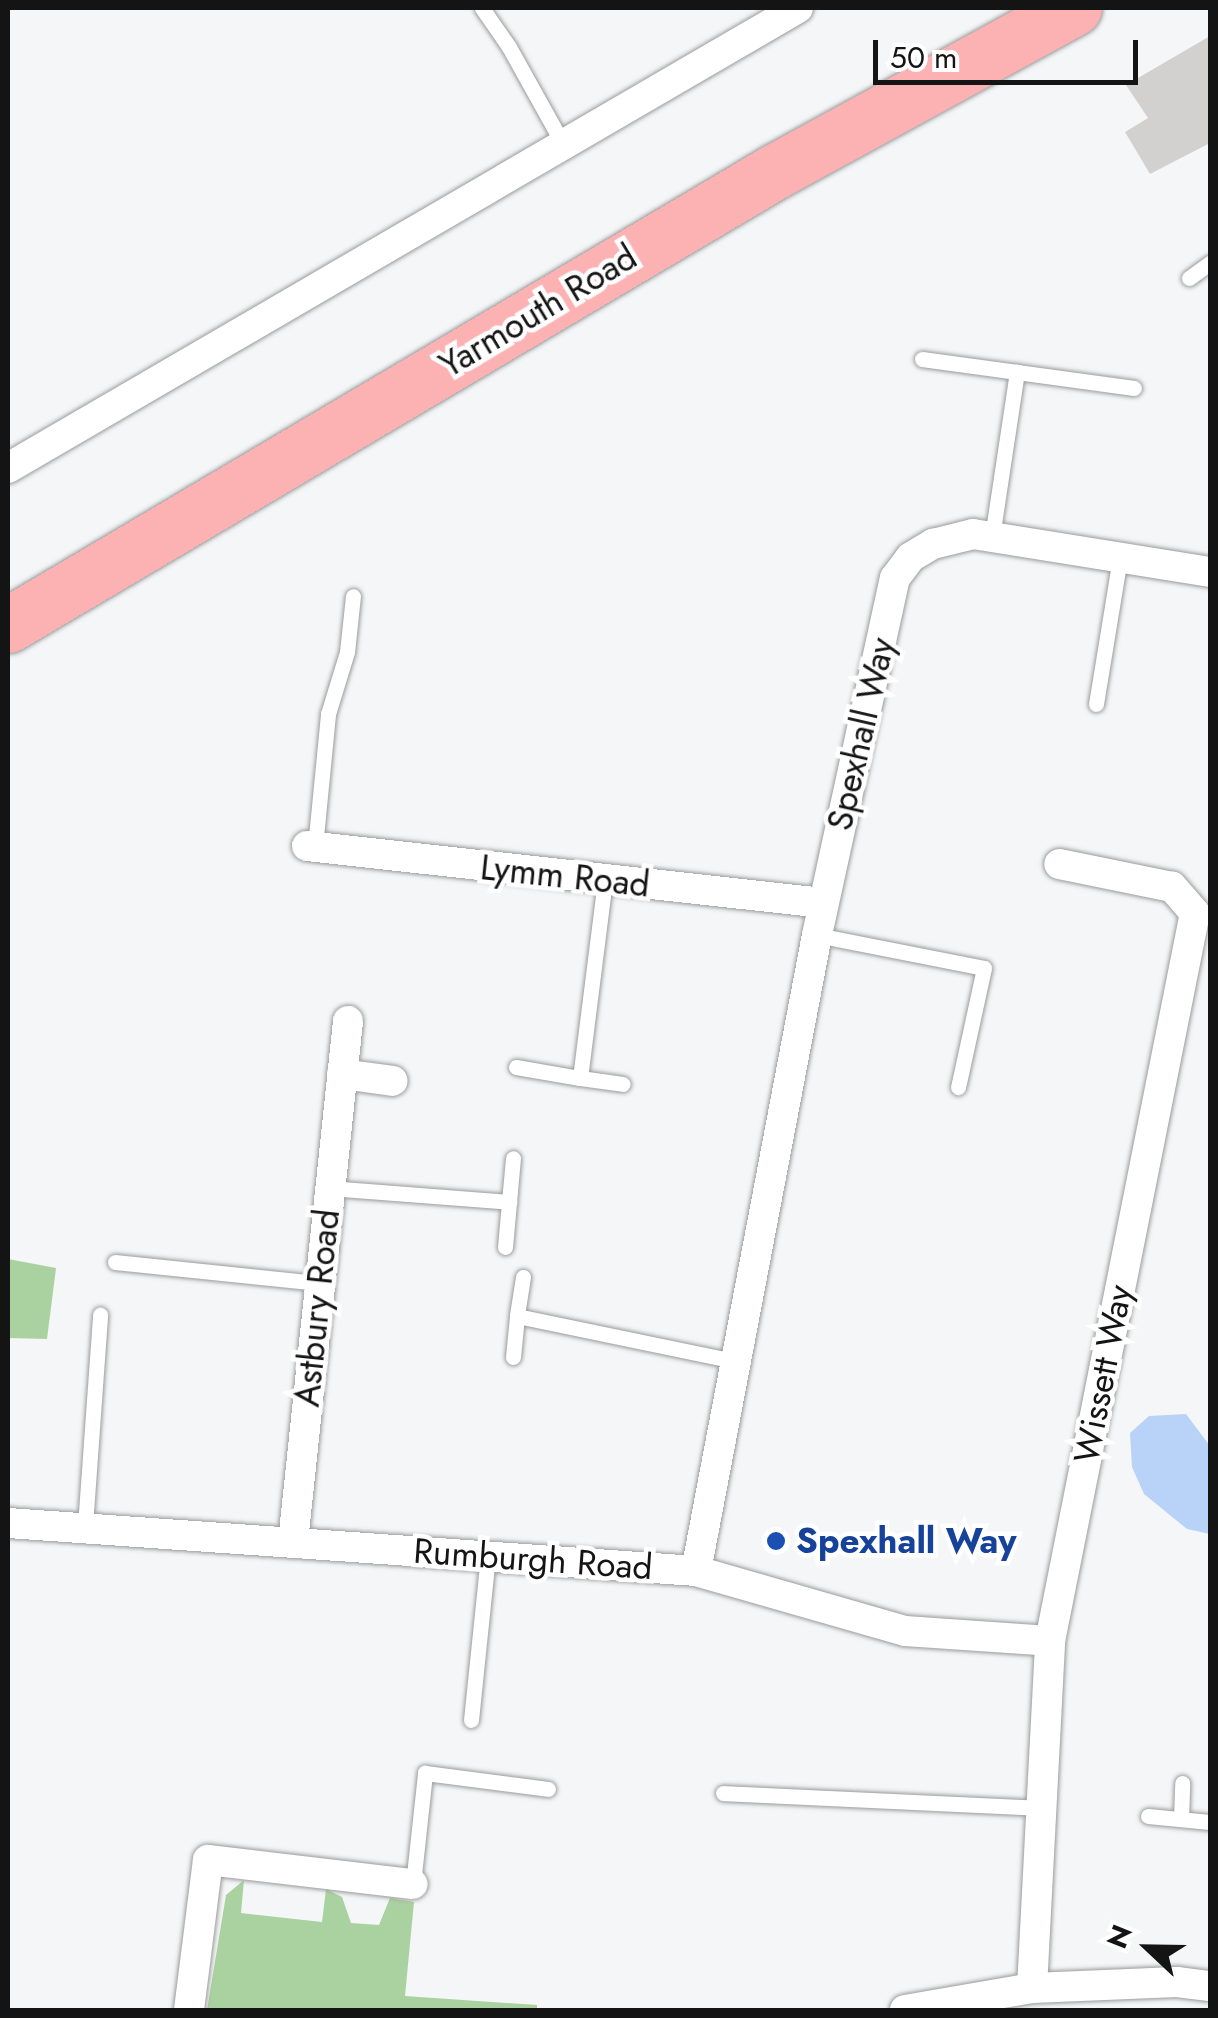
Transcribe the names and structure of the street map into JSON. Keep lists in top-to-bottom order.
{
  "streets": {
    "highway": ["Yarmouth Road"],
    "street": [
      "Spexhall Way",
      "Lymm Road",
      "Astbury Road",
      "Wissett Way",
      "Rumburgh Road"
    ]
  },
  "crossings": [
    ["Spexhall Way", "Lymm Road"],
    ["Spexhall Way", "Rumburgh Road"],
    ["Astbury Road", "Rumburgh Road"],
    ["Wissett Way", "Rumburgh Road"]
  ],
  "places": ["Spexhall Way"],
  "scale_bar": "50 m",
  "north": "left"
}
